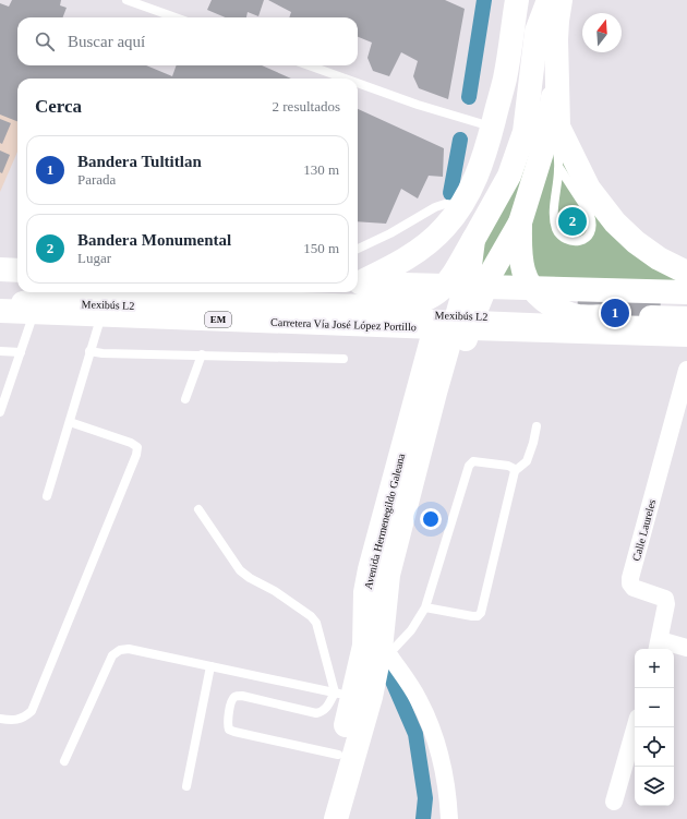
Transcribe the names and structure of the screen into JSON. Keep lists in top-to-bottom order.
{
  "streets": {
    "main road": ["EM", "Carretera Vía José López Portillo", "Avenida Hermenegildo Galeana"],
    "street": ["Calle Laureles"],
    "lane": ["Mexibús L2"]
  },
  "crossings": [
    ["Mexibús L2", "Carretera Vía José López Portillo"],
    ["Carretera Vía José López Portillo", "Avenida Hermenegildo Galeana"]
  ],
  "north": "top",
  "page": {
    "search": "Buscar aquí",
    "heading": ["Cerca", "2 resultados"],
    "list": [
      {
        "mark": "1",
        "name": "Bandera Tultitlan",
        "note": "Parada",
        "value": "130 m"
      },
      {
        "mark": "2",
        "name": "Bandera Monumental",
        "note": "Lugar",
        "value": "150 m"
      }
    ],
    "pins": ["2", "1"],
    "map_buttons": ["+", "−"]
  }
}
